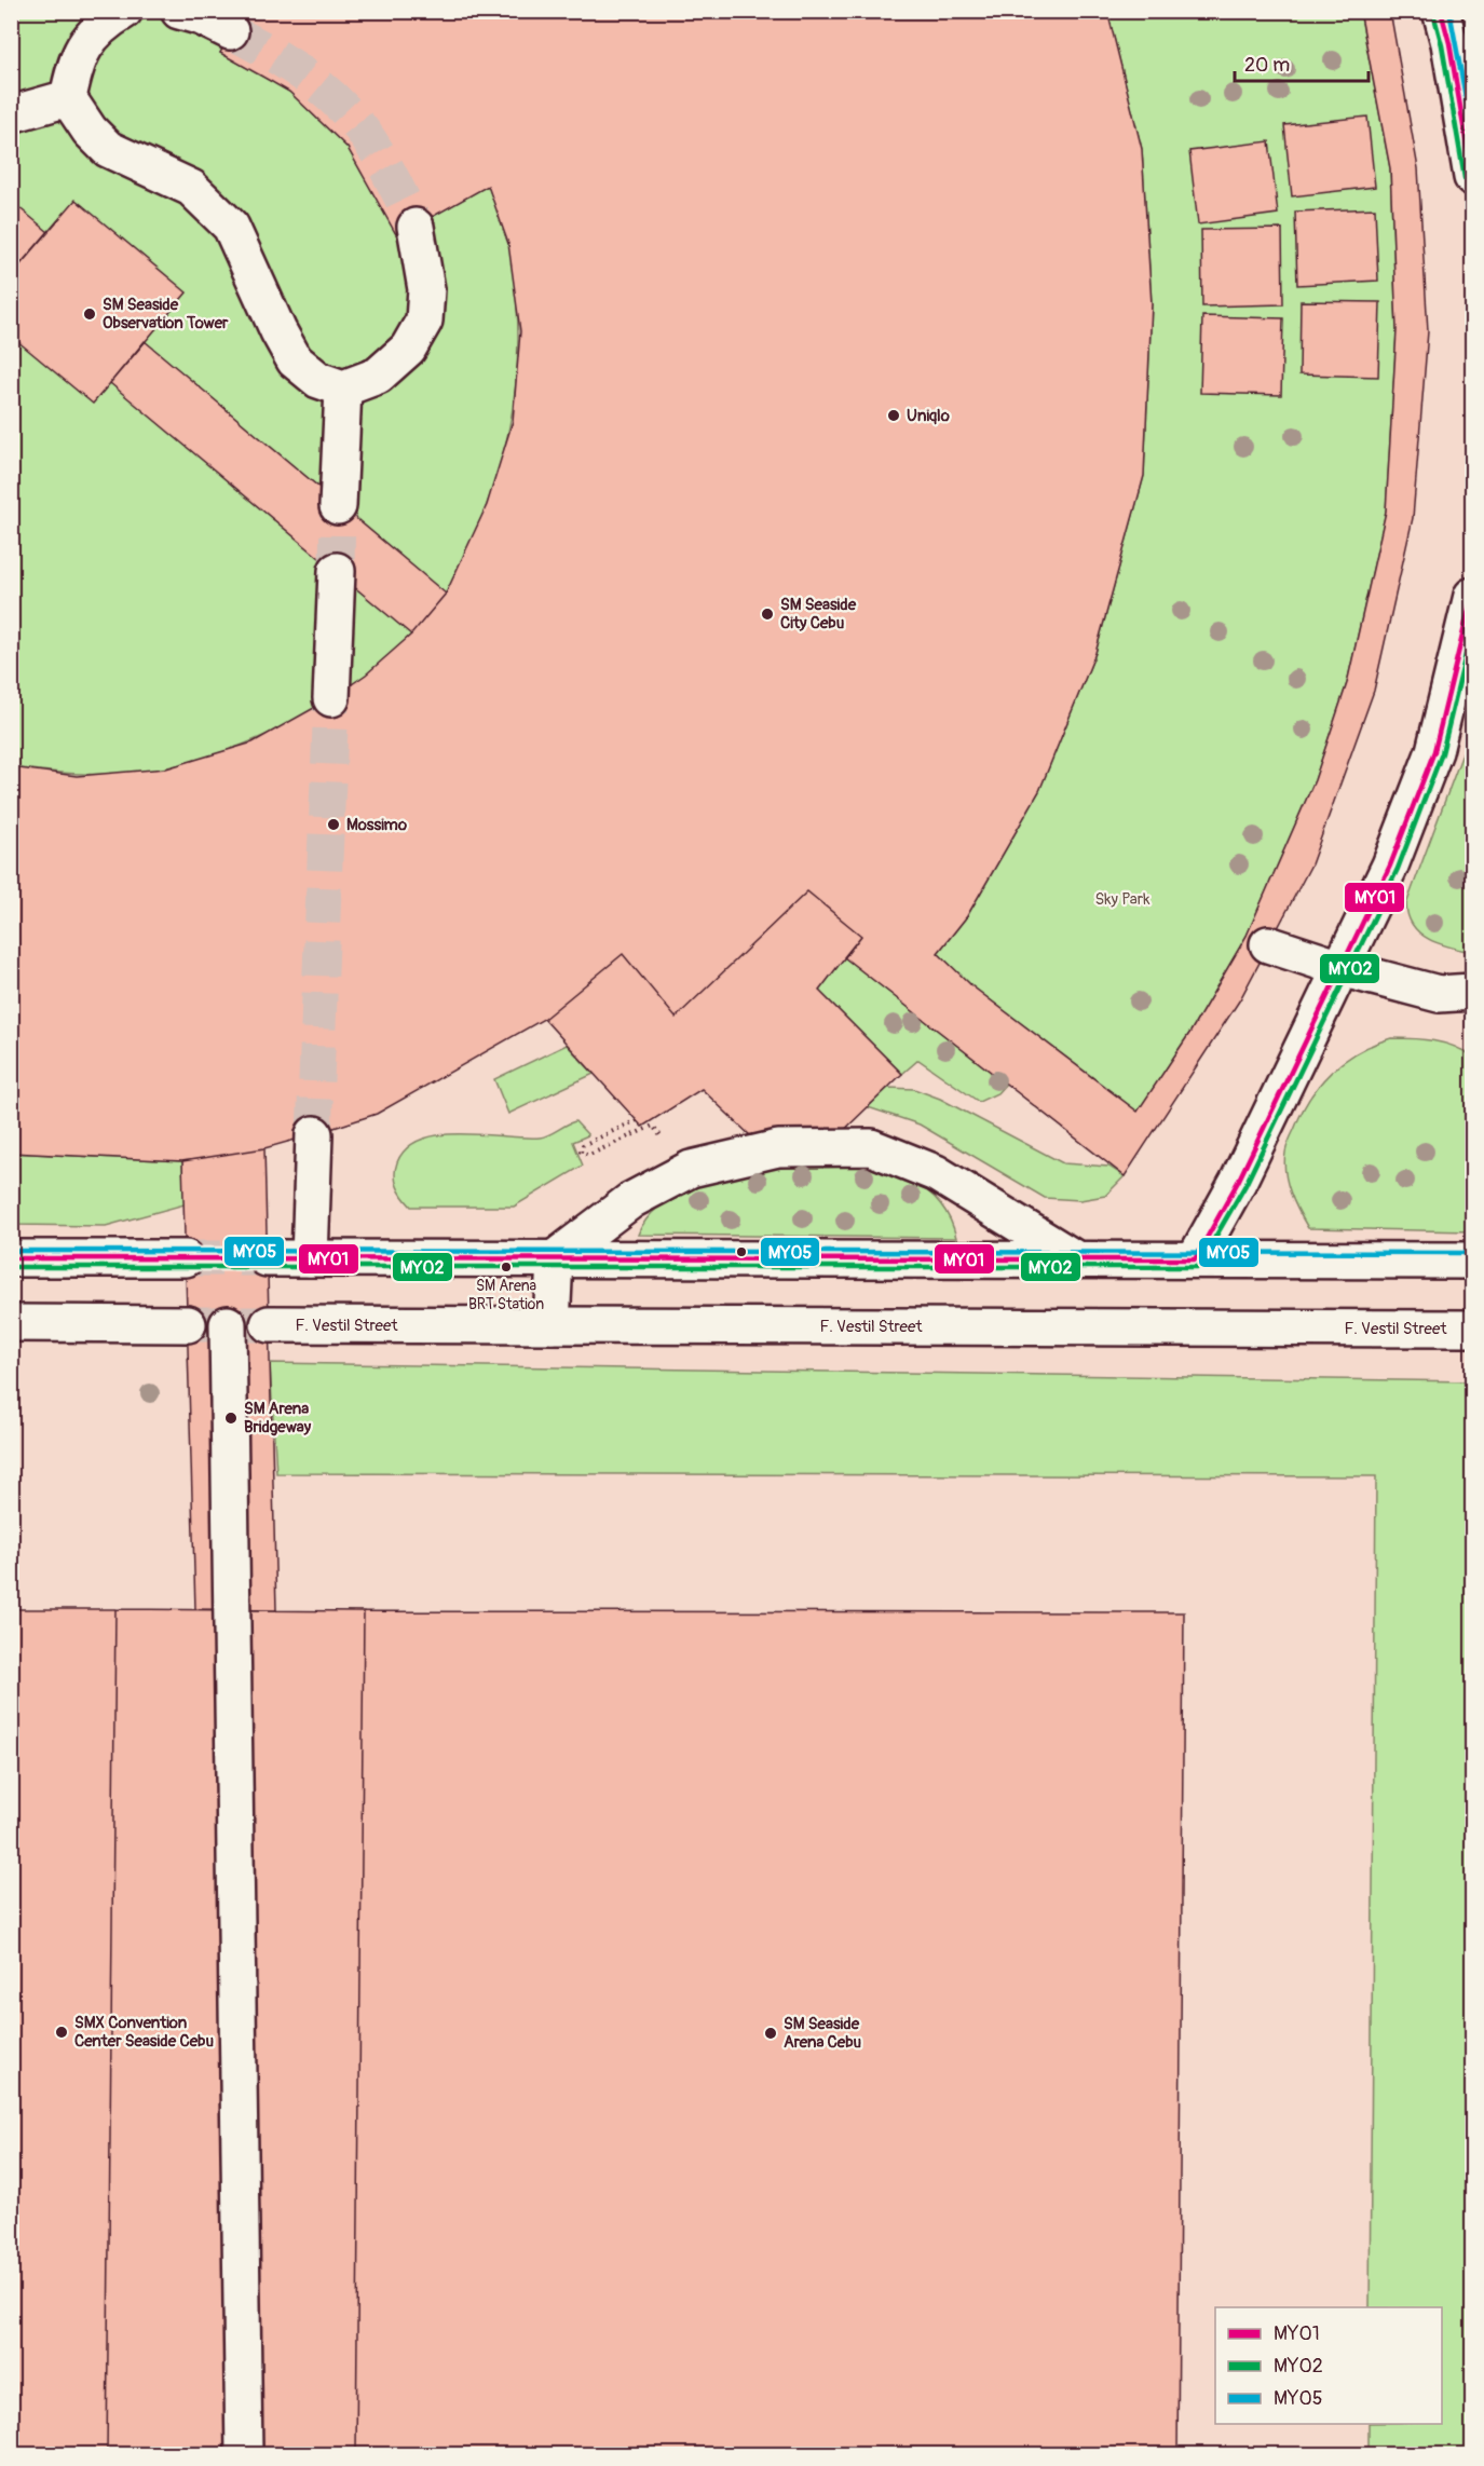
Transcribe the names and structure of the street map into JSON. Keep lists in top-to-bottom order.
{
  "streets": {
    "main road": ["F. Vestil Street"]
  },
  "parks": ["Sky Park"],
  "places": [
    "SM Seaside Observation Tower",
    "Uniqlo",
    "SM Seaside City Cebu",
    "Mossimo",
    "SM Arena BRT Station",
    "SM Arena Bridgeway",
    "SMX Convention Center Seaside Cebu",
    "SM Seaside Arena Cebu"
  ],
  "lines": ["transit line MY01", "transit line MY05", "transit line MY02"],
  "legend": ["MY01", "MY02", "MY05"],
  "scale_bar": "20 m"
}
